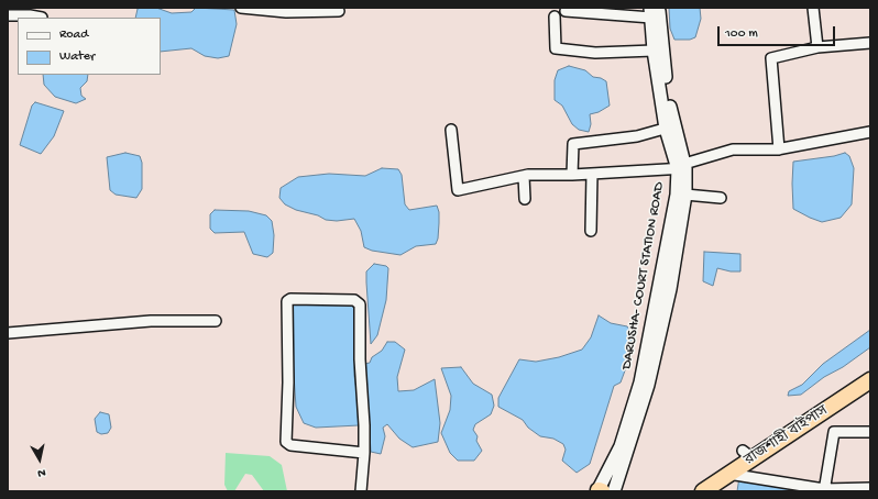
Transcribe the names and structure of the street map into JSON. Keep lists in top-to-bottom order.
{
  "streets": {
    "highway": ["রাজশাহী বাইপাস"],
    "street": ["DARUSHA- COURT STATION ROAD"]
  },
  "legend": ["Road", "Water"],
  "scale_bar": "100 m",
  "north": "bottom"
}
